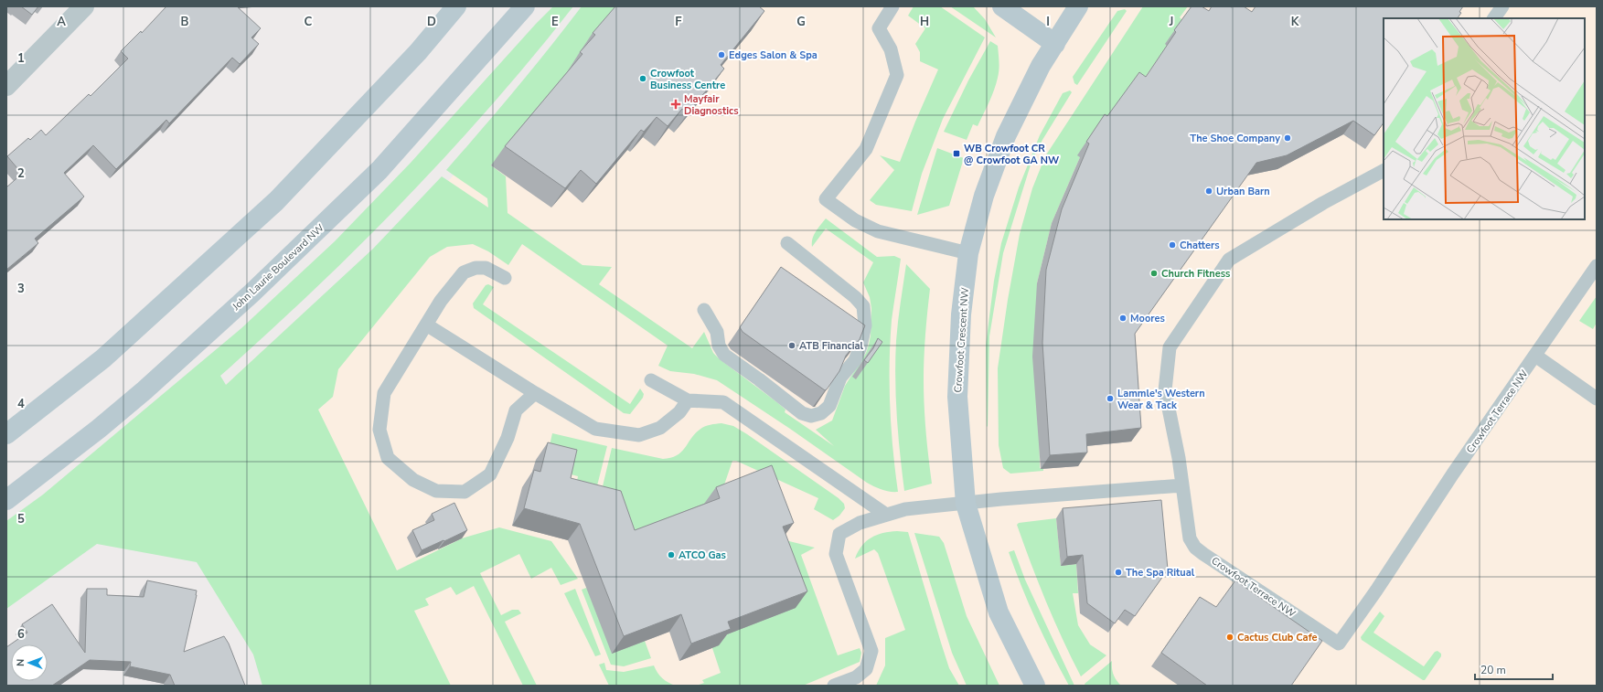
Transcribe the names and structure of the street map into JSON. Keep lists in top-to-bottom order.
{
  "streets": {
    "street": ["John Laurie Boulevard NW", "Crowfoot Crescent NW"],
    "lane": ["Crowfoot Terrace NW"]
  },
  "places": {
    "other": [
      "Edges Salon & Spa",
      "Crowfoot Business Centre",
      "The Shoe Company",
      "Urban Barn",
      "Chatters",
      "Church Fitness",
      "Moores",
      "ATB Financial",
      "Lammle's Western Wear & Tack",
      "ATCO Gas",
      "The Spa Ritual",
      "Cactus Club Cafe"
    ],
    "health": ["Mayfair Diagnostics"],
    "transit": ["WB Crowfoot CR @ Crowfoot GA NW"]
  },
  "scale_bar": "20 m",
  "north": "left",
  "grid": {
    "columns": [
      "A",
      "B",
      "C",
      "D",
      "E",
      "F",
      "G",
      "H",
      "I",
      "J",
      "K"
    ],
    "rows": [
      "1",
      "2",
      "3",
      "4",
      "5",
      "6"
    ]
  }
}
